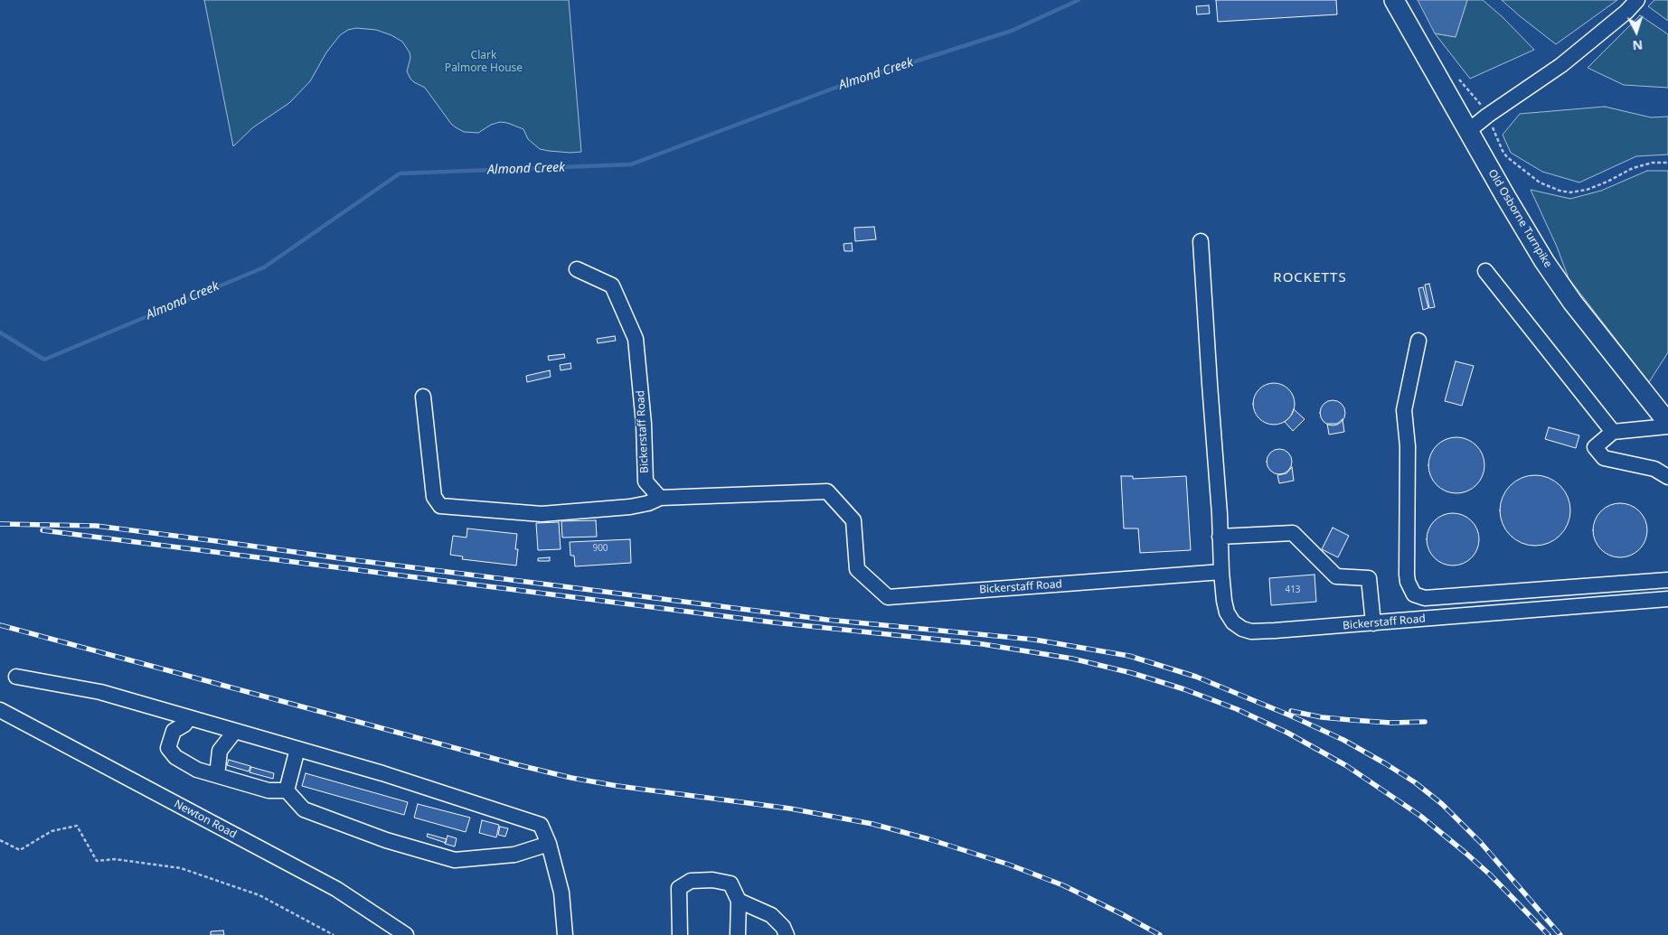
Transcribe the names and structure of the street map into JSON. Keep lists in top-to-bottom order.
{
  "streets": {
    "main road": ["Old Osborne Turnpike"],
    "street": ["Bickerstaff Road", "Newton Road"]
  },
  "districts": ["ROCKETTS"],
  "water": ["Almond Creek"],
  "parks": ["Clark Palmore House"],
  "house_numbers": ["900", "413"],
  "north": "bottom"
}
